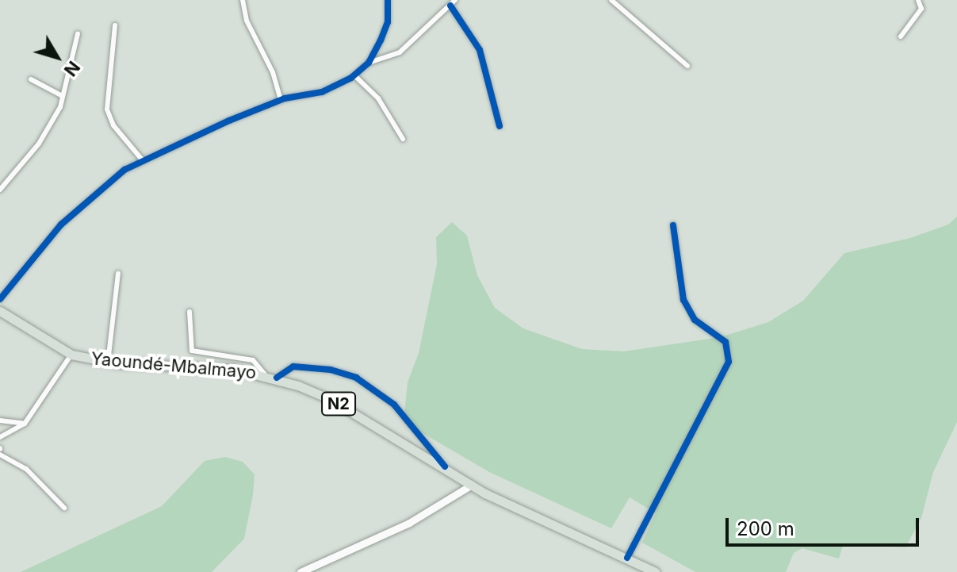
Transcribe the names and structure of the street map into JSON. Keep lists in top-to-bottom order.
{
  "streets": {
    "highway": ["Yaoundé-Mbalmayo", "N2"]
  },
  "scale_bar": "200 m",
  "north": "bottom right"
}
